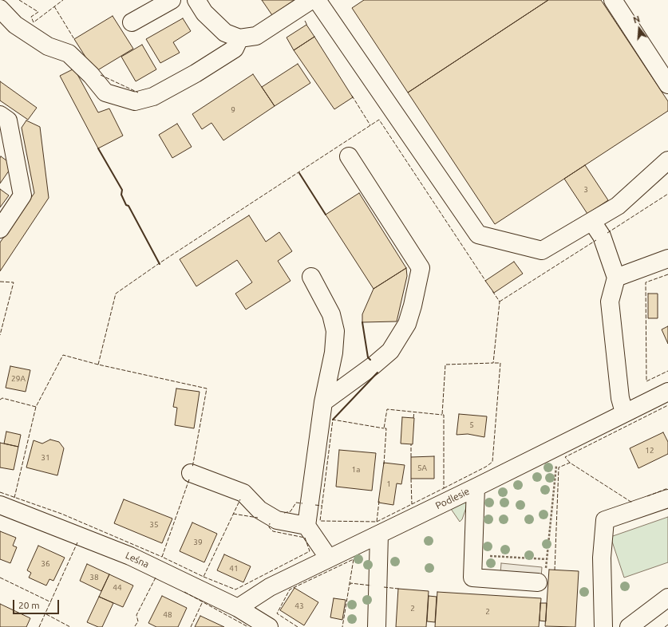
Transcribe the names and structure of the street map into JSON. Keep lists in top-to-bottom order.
{
  "streets": {
    "street": ["Podlesie", "Leśna"]
  },
  "crossings": [
    ["Podlesie", "Leśna"]
  ],
  "house_numbers": [
    "9",
    "3",
    "29A",
    "5",
    "12",
    "31",
    "5A",
    "1a",
    "1",
    "35",
    "39",
    "36",
    "41",
    "38",
    "44",
    "43",
    "2",
    "2",
    "48"
  ],
  "scale_bar": "20 m",
  "north": "top"
}
